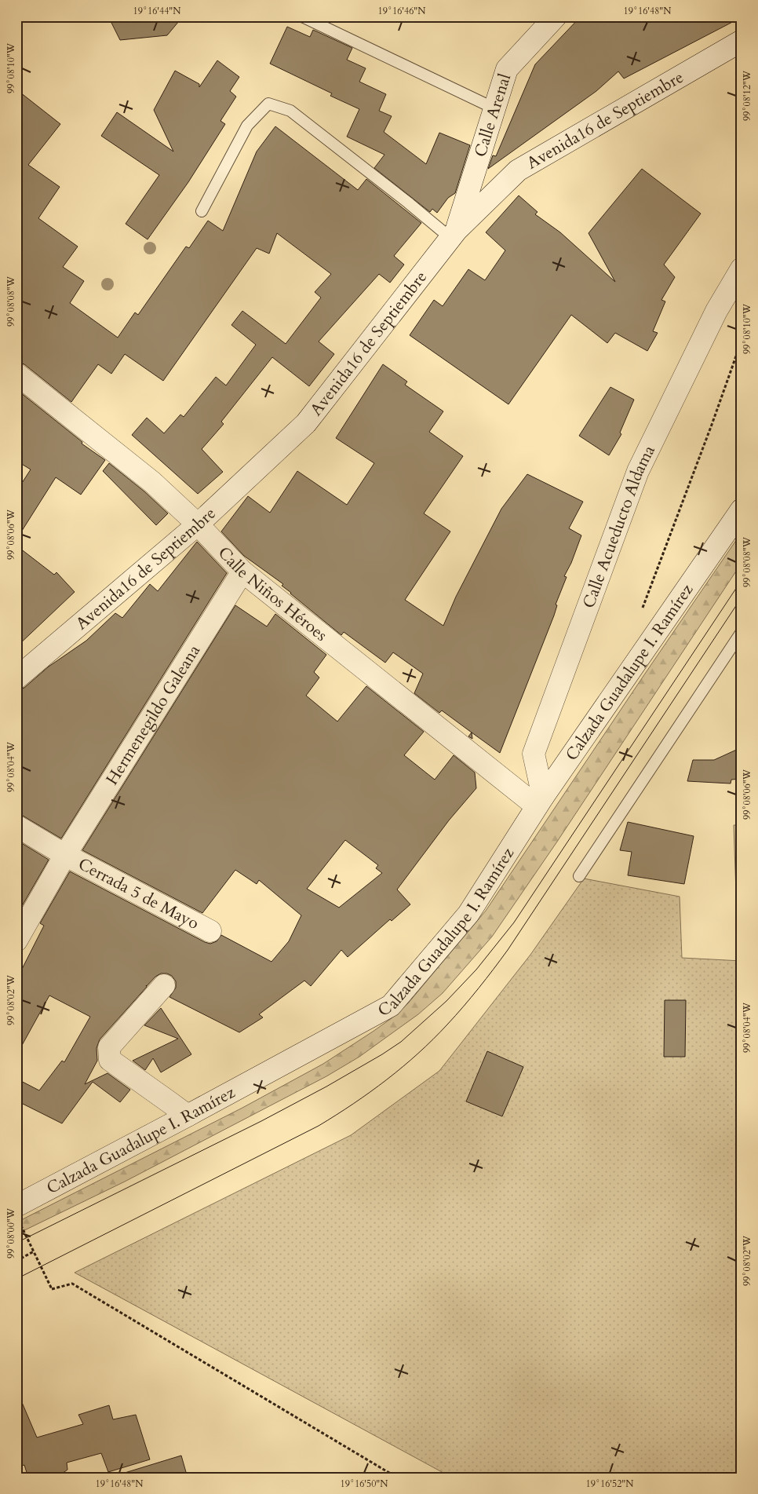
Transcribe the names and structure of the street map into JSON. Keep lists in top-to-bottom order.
{
  "streets": {
    "street": [
      "Calle Arenal",
      "Avenida16 de Septiembre",
      "Calle Acueducto Aldama",
      "Calle Niños Héroes",
      "Calzada Guadalupe I. Ramírez",
      "Hermenegildo Galeana",
      "Cerrada 5 de Mayo"
    ]
  },
  "crossings": [
    ["Calle Arenal", "Avenida16 de Septiembre"],
    ["Avenida16 de Septiembre", "Calle Niños Héroes"],
    ["Calle Acueducto Aldama", "Calle Niños Héroes"],
    ["Calle Acueducto Aldama", "Calzada Guadalupe I. Ramírez"],
    ["Calle Niños Héroes", "Calzada Guadalupe I. Ramírez"],
    ["Calle Niños Héroes", "Hermenegildo Galeana"],
    ["Hermenegildo Galeana", "Cerrada 5 de Mayo"]
  ],
  "coordinates": [
    "19°16'44\"N",
    "19°16'46\"N",
    "19°16'48\"N",
    "99°08'10\"W",
    "99°08'12\"W",
    "99°08'08\"W",
    "99°08'06\"W",
    "99°08'04\"W",
    "99°08'02\"W",
    "99°08'00\"W",
    "19°16'50\"N",
    "19°16'52\"N"
  ]
}
